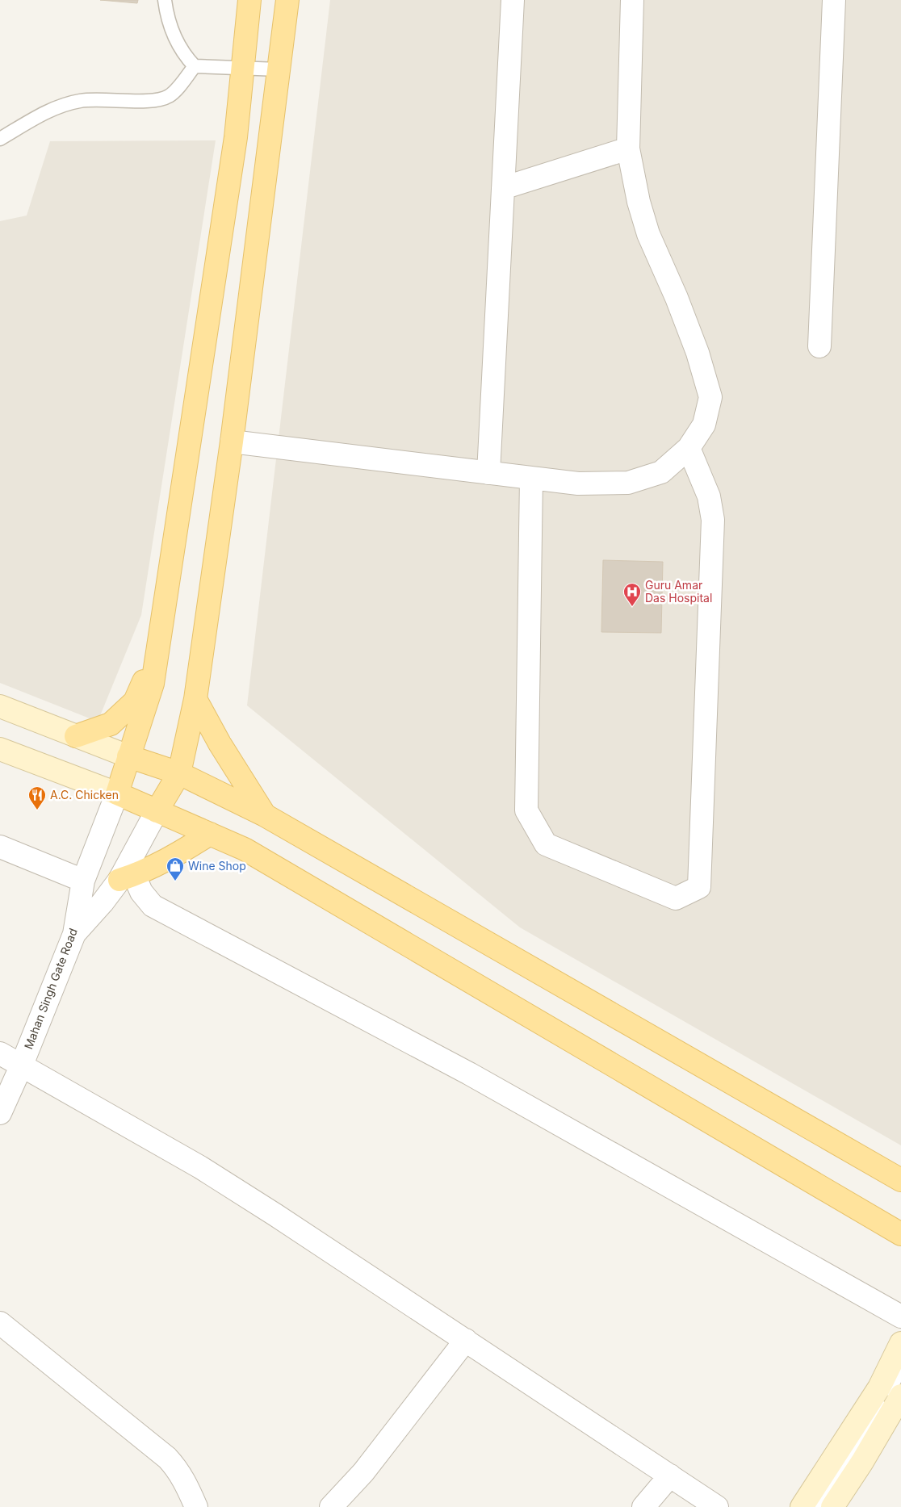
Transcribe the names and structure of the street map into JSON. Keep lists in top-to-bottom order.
{
  "streets": {
    "street": ["Mahan Singh Gate Road"]
  },
  "places": {
    "hospital": ["Guru Amar Das Hospital"],
    "restaurant": ["A.C. Chicken"],
    "shop": ["Wine Shop"]
  }
}
